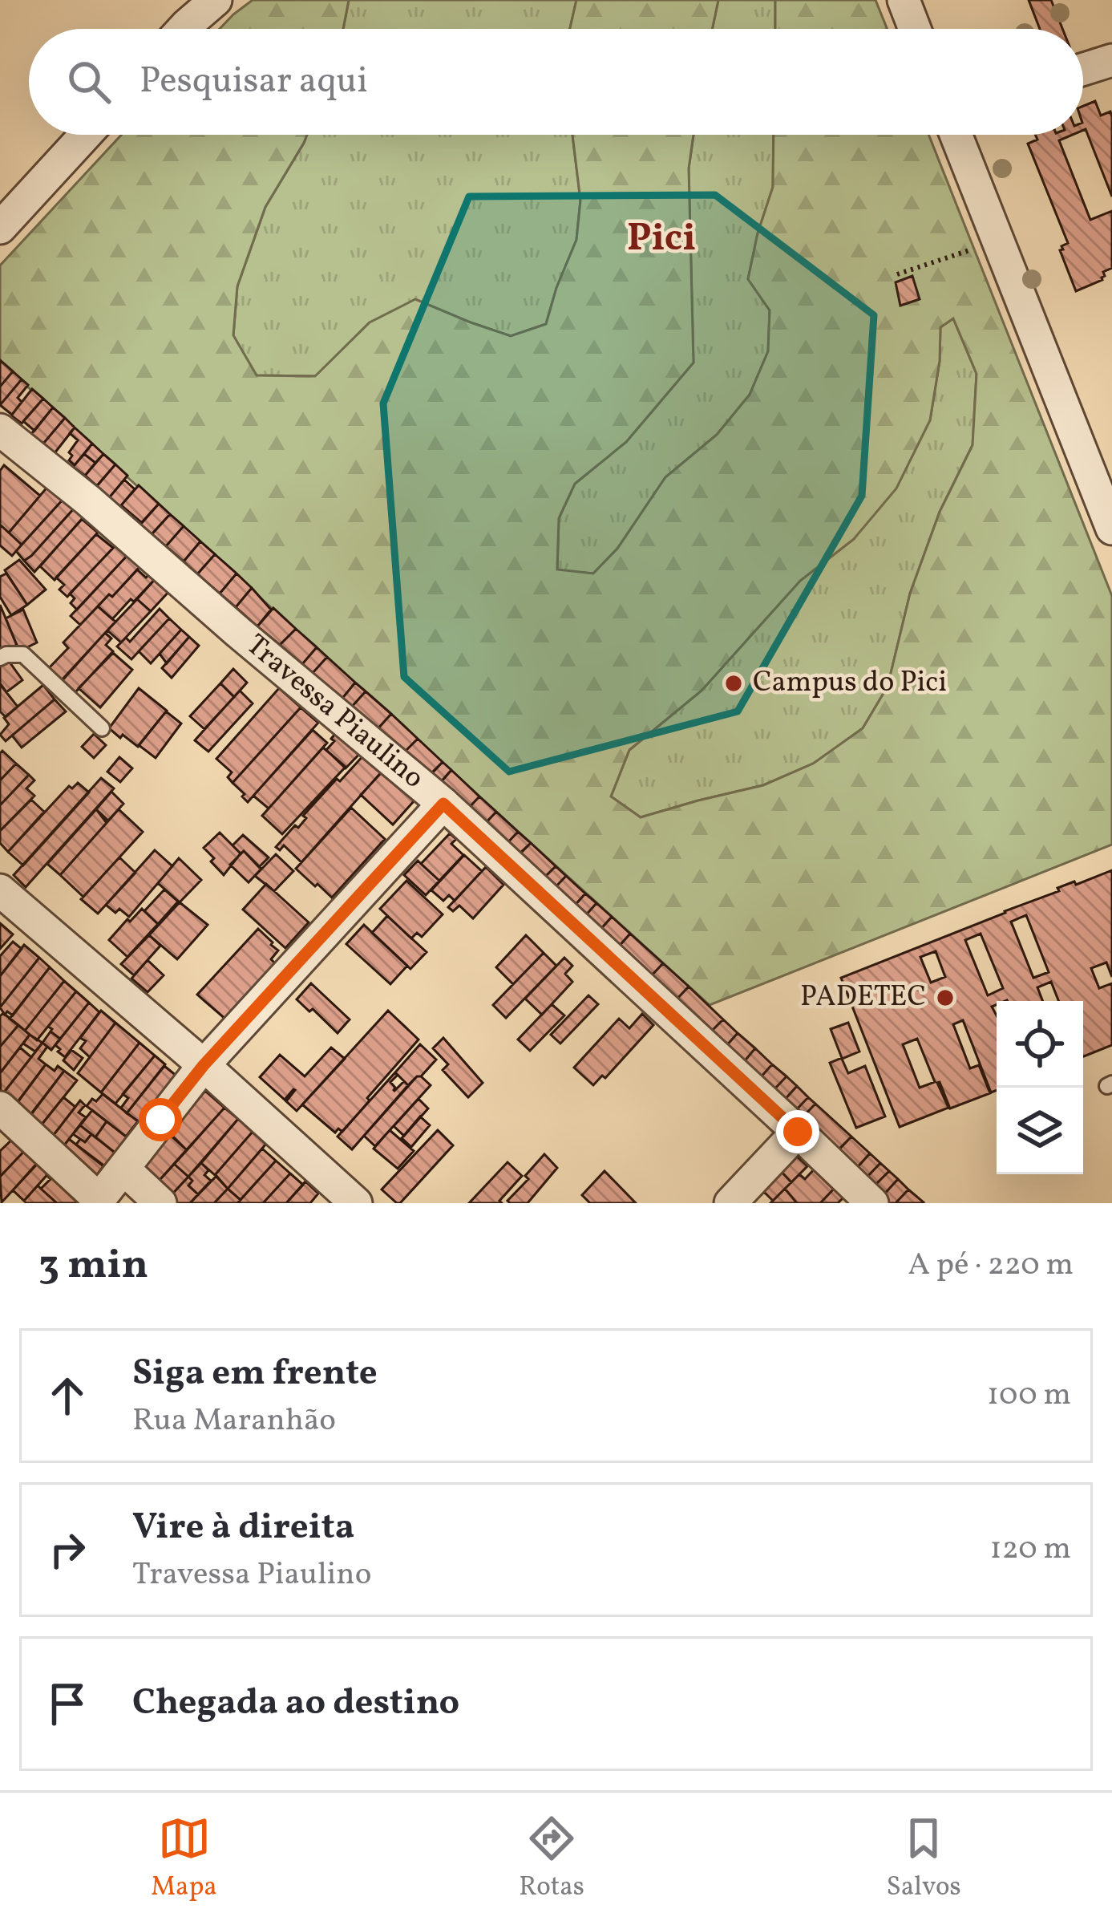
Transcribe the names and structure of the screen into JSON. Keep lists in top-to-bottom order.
{
  "streets": {
    "street": ["Travessa Piaulino"]
  },
  "districts": ["Pici"],
  "places": ["Campus do Pici", "PADETEC"],
  "page": {
    "search": "Pesquisar aqui",
    "heading": ["3 min", "A pé · 220 m"],
    "list": [
      ["Siga em frente", "Rua Maranhão", "100 m"],
      ["Vire à direita", "Travessa Piaulino", "120 m"],
      "Chegada ao destino"
    ],
    "nav": ["Mapa", "Rotas", "Salvos"]
  }
}
